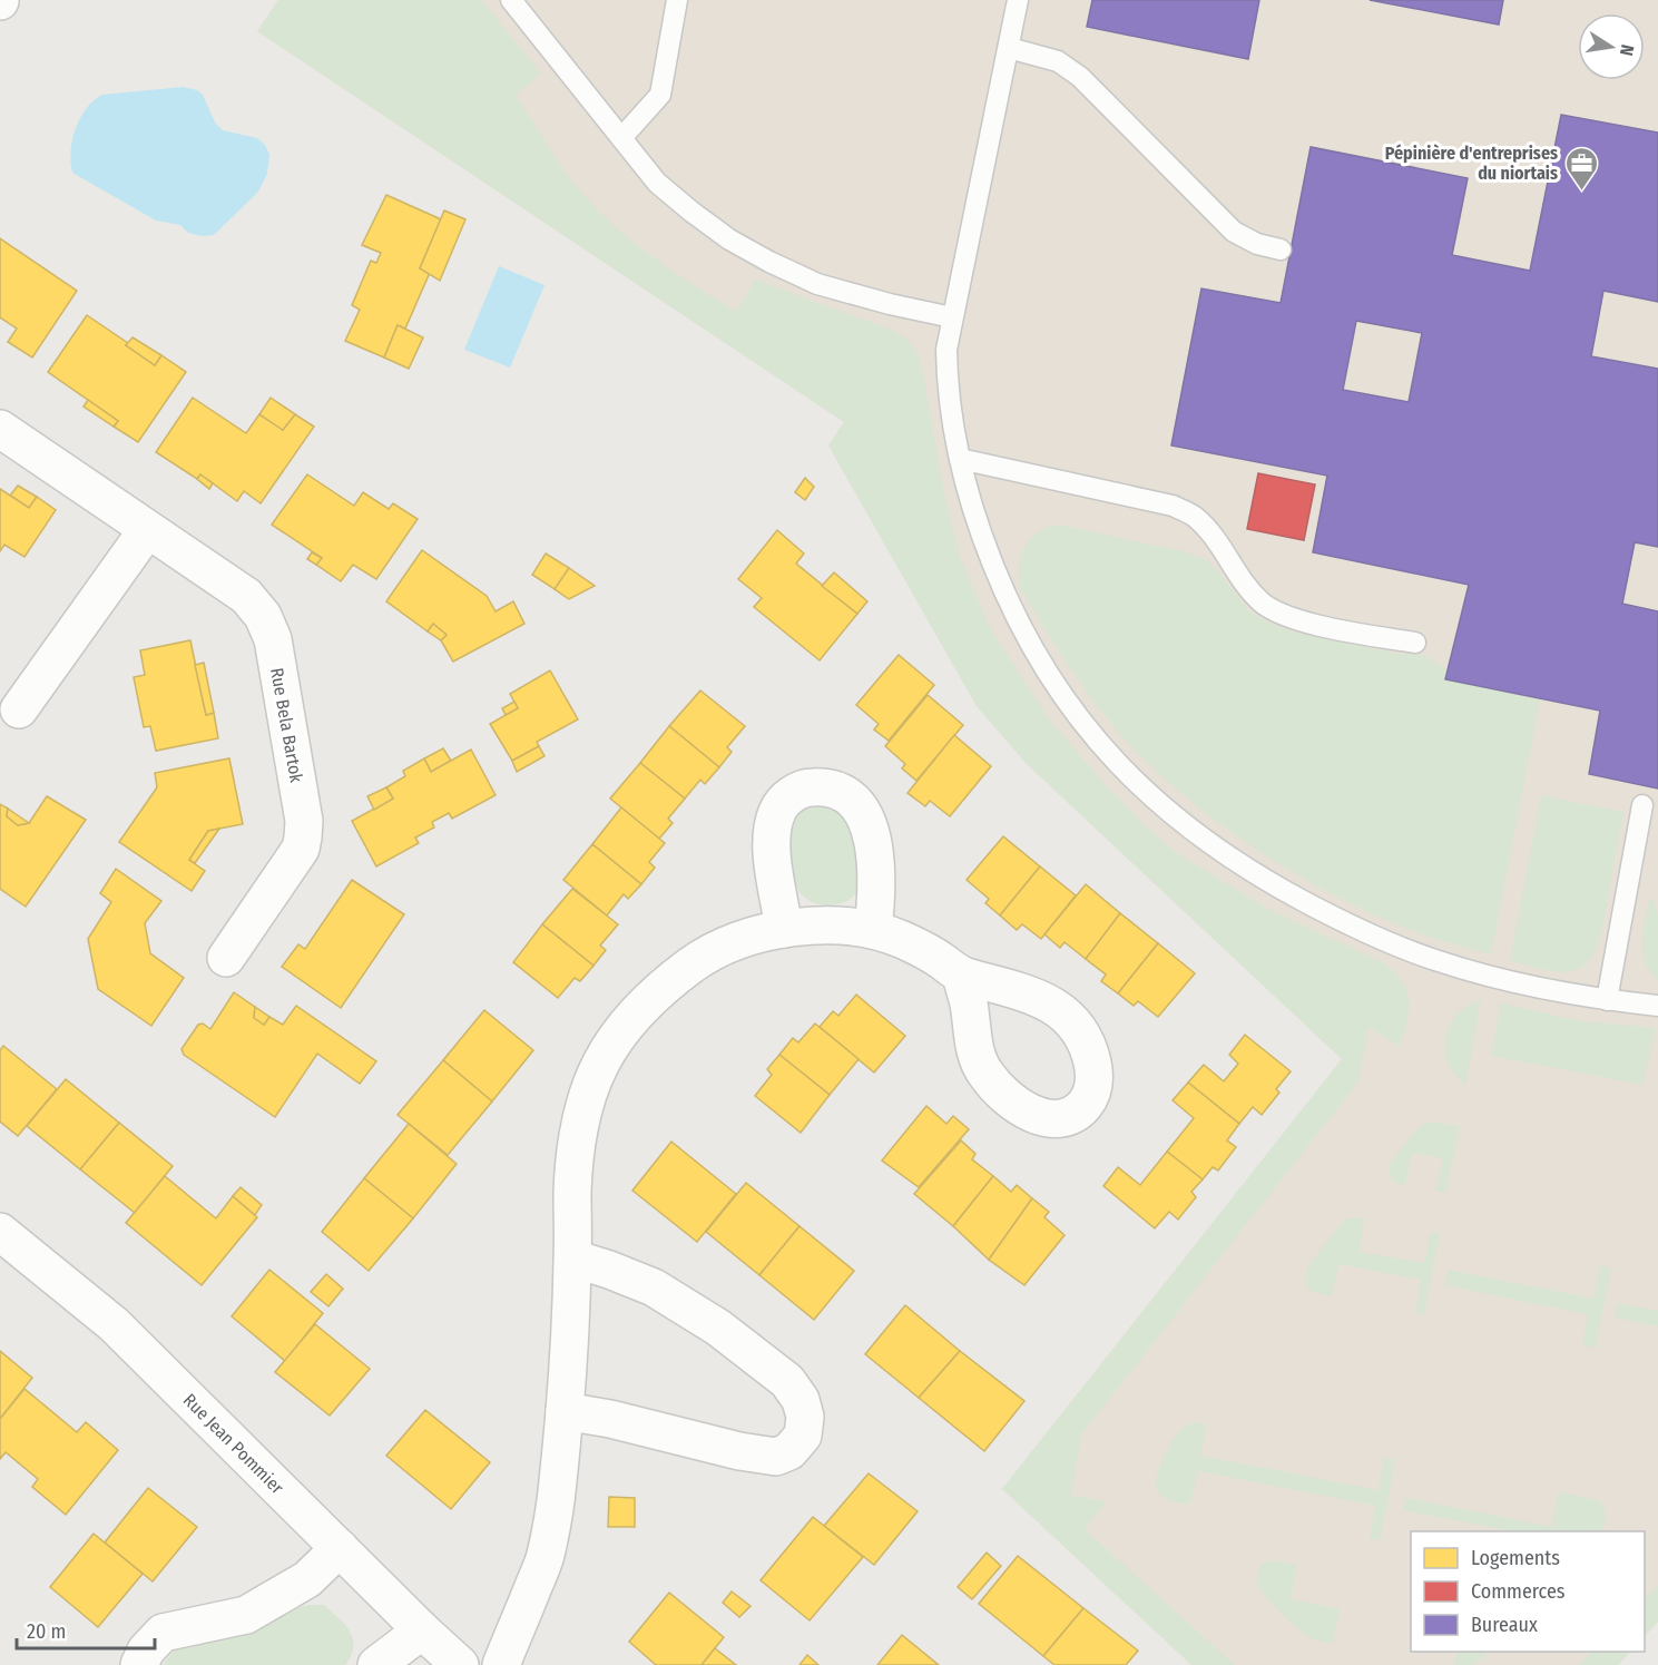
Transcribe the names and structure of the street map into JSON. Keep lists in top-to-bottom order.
{
  "streets": {
    "street": ["Rue Bela Bartok", "Rue Jean Pommier"]
  },
  "places": {
    "office": ["Pépinière d'entreprises du niortais"]
  },
  "legend": ["Logements", "Commerces", "Bureaux"],
  "scale_bar": "20 m",
  "north": "right"
}
